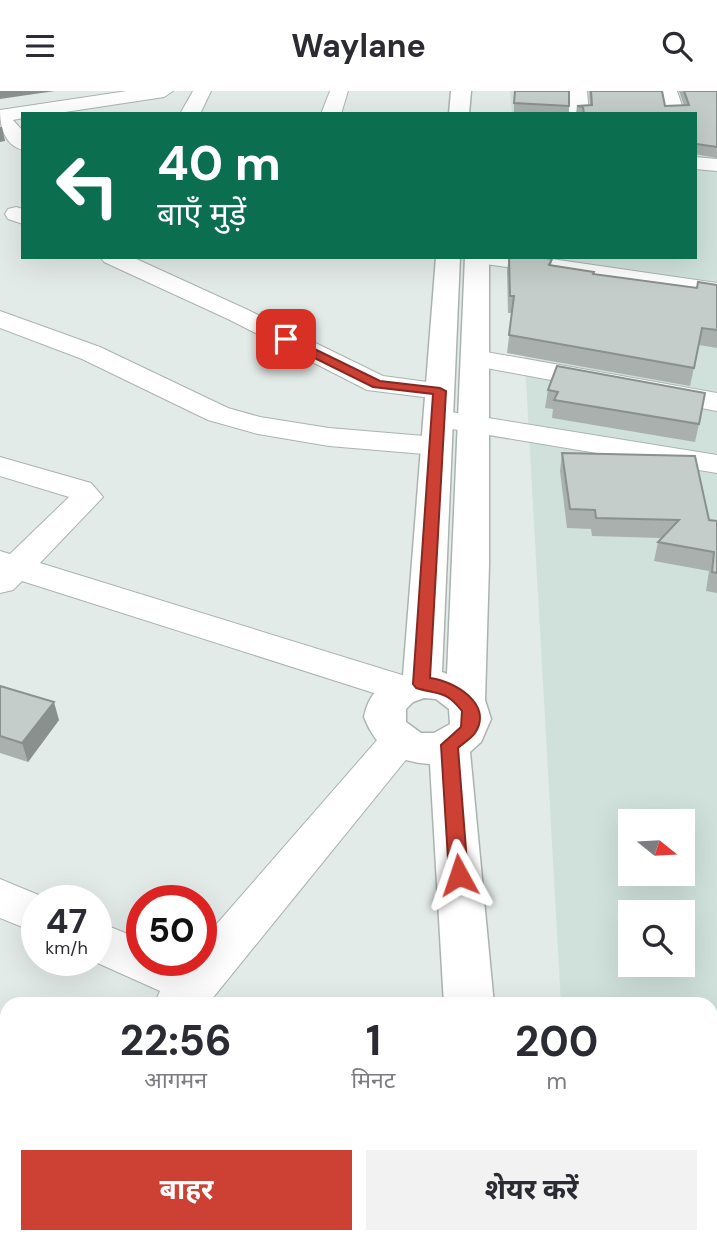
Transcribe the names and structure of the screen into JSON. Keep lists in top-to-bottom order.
{
  "north": "right",
  "page": {
    "header": "Waylane",
    "turn": ["40 m", "बाएँ मुड़ें"],
    "speed": "47 km/h",
    "limit": "50",
    "eta": [
      "22:56",
      "आगमन",
      "1",
      "मिनट",
      "200",
      "m"
    ],
    "buttons": ["बाहर", "शेयर करें"]
  }
}
